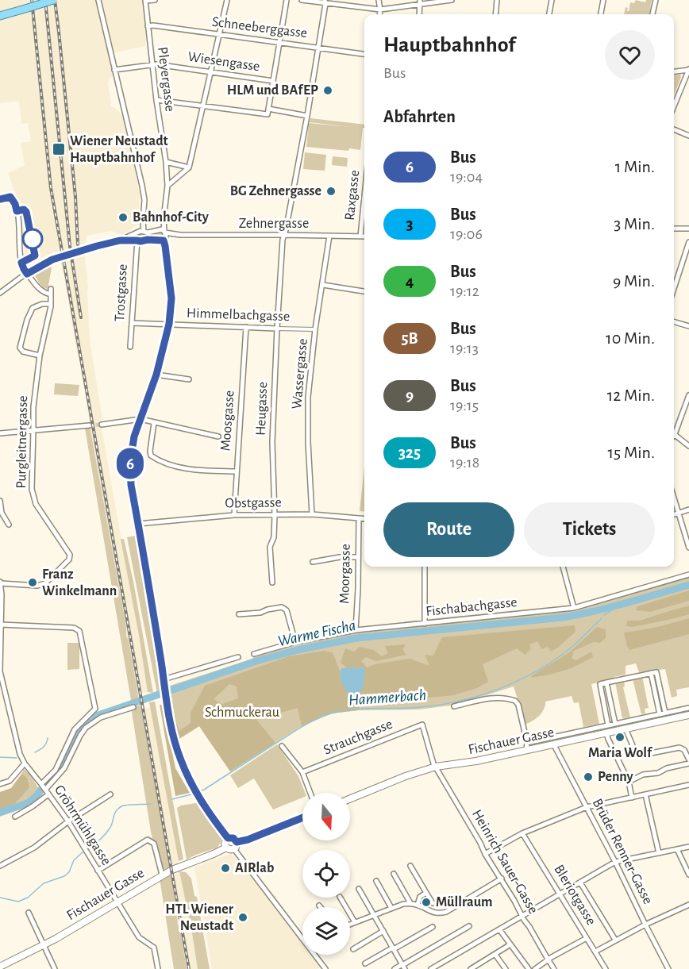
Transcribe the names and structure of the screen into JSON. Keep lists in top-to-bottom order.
{
  "streets": {
    "main road": ["Fischauer Gasse"],
    "street": [
      "Schneeberggasse",
      "Wiesengasse",
      "Pleyergasse",
      "Raxgasse",
      "Zehnergasse",
      "Trostgasse",
      "Himmelbachgasse",
      "Wassergasse",
      "Heugasse",
      "Moosgasse",
      "Purgleitnergasse",
      "Obstgasse",
      "Moorgasse",
      "Fischabachgasse",
      "Strauchgasse",
      "Gröhrmühlgasse",
      "Brüder Renner-Gasse",
      "Heinrich Sauer-Gasse",
      "Bleriotgasse"
    ]
  },
  "crossings": [
    ["Schneeberggasse", "Pleyergasse"],
    ["Schneeberggasse", "Heugasse"],
    ["Wiesengasse", "Pleyergasse"],
    ["Pleyergasse", "Zehnergasse"],
    ["Pleyergasse", "Himmelbachgasse"],
    ["Pleyergasse", "Obstgasse"],
    ["Pleyergasse", "Fischauer Gasse"],
    ["Raxgasse", "Zehnergasse"],
    ["Zehnergasse", "Trostgasse"],
    ["Zehnergasse", "Wassergasse"],
    ["Zehnergasse", "Heugasse"],
    ["Trostgasse", "Himmelbachgasse"],
    ["Himmelbachgasse", "Wassergasse"],
    ["Himmelbachgasse", "Heugasse"],
    ["Himmelbachgasse", "Moosgasse"],
    ["Wassergasse", "Obstgasse"],
    ["Heugasse", "Obstgasse"],
    ["Moosgasse", "Obstgasse"],
    ["Purgleitnergasse", "Gröhrmühlgasse"],
    ["Obstgasse", "Moorgasse"],
    ["Moorgasse", "Fischabachgasse"],
    ["Strauchgasse", "Heinrich Sauer-Gasse"],
    ["Fischauer Gasse", "Gröhrmühlgasse"],
    ["Fischauer Gasse", "Brüder Renner-Gasse"],
    ["Fischauer Gasse", "Heinrich Sauer-Gasse"]
  ],
  "water": ["Warme Fischa", "Hammerbach"],
  "parks": ["Schmuckerau"],
  "places": {
    "other": [
      "HLM und BAfEP",
      "BG Zehnergasse",
      "Bahnhof-City",
      "Franz Winkelmann",
      "Maria Wolf",
      "Penny",
      "AIRlab",
      "Müllraum",
      "HTL Wiener Neustadt"
    ],
    "transit": ["Wiener Neustadt Hauptbahnhof"]
  },
  "lines": ["bus line 6"],
  "north": "bottom",
  "page": {
    "on_map": "6",
    "heading": [
      ["Hauptbahnhof", "Bus"],
      "Abfahrten"
    ],
    "list": [
      {
        "mark": "6",
        "name": "Bus",
        "note": "19:04",
        "value": "1 Min."
      },
      {
        "mark": "3",
        "name": "Bus",
        "note": "19:06",
        "value": "3 Min."
      },
      {
        "mark": "4",
        "name": "Bus",
        "note": "19:12",
        "value": "9 Min."
      },
      {
        "mark": "5B",
        "name": "Bus",
        "note": "19:13",
        "value": "10 Min."
      },
      {
        "mark": "9",
        "name": "Bus",
        "note": "19:15",
        "value": "12 Min."
      },
      {
        "mark": "325",
        "name": "Bus",
        "note": "19:18",
        "value": "15 Min."
      }
    ],
    "buttons": ["Route", "Tickets"]
  }
}
